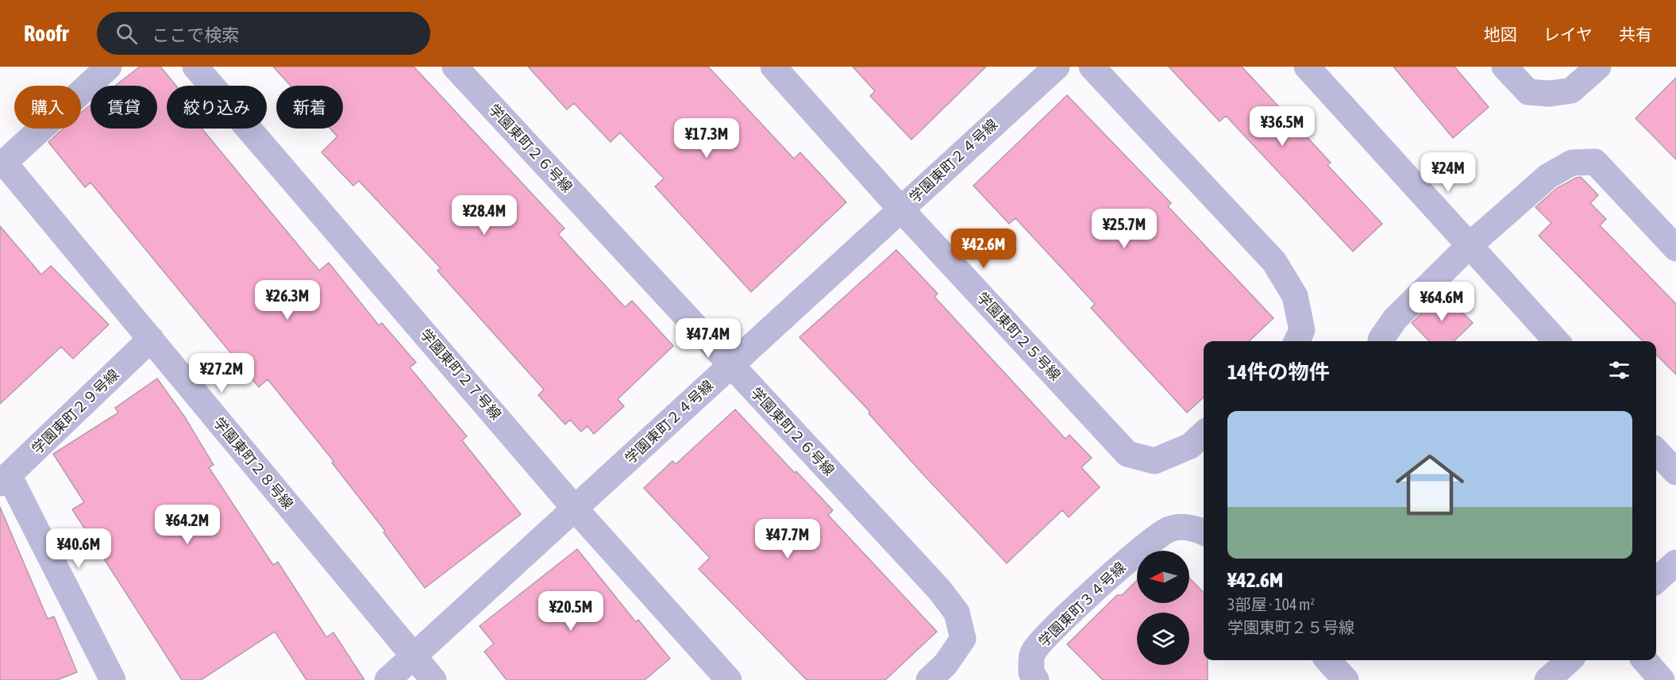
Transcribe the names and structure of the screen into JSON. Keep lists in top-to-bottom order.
{
  "streets": {
    "street": [
      "学園東町２６号線",
      "学園東町２４号線",
      "学園東町２５号線",
      "学園東町２７号線",
      "学園東町２９号線",
      "学園東町２８号線",
      "学園東町３４号線"
    ]
  },
  "crossings": [
    ["学園東町２６号線", "学園東町２４号線"],
    ["学園東町２４号線", "学園東町２５号線"],
    ["学園東町２４号線", "学園東町２７号線"],
    ["学園東町２４号線", "学園東町２８号線"],
    ["学園東町２９号線", "学園東町２８号線"]
  ],
  "north": "left",
  "page": {
    "header": "Roofr",
    "search": "ここで検索",
    "nav": ["地図", "レイヤ", "共有"],
    "chip": [
      "購入",
      "賃貸",
      "絞り込み",
      "新着"
    ],
    "price": [
      "¥36.5M",
      "¥17.3M",
      "¥24M",
      "¥28.4M",
      "¥25.7M",
      "¥42.6M",
      "¥26.3M",
      "¥64.6M",
      "¥47.4M",
      "¥27.2M",
      "¥64.2M",
      "¥47.7M",
      "¥40.6M",
      "¥20.5M"
    ],
    "heading": "14件の物件",
    "list": [
      {
        "name": "¥42.6M",
        "note": "3部屋 · 104 m² · 学園東町２５号線"
      }
    ]
  }
}
